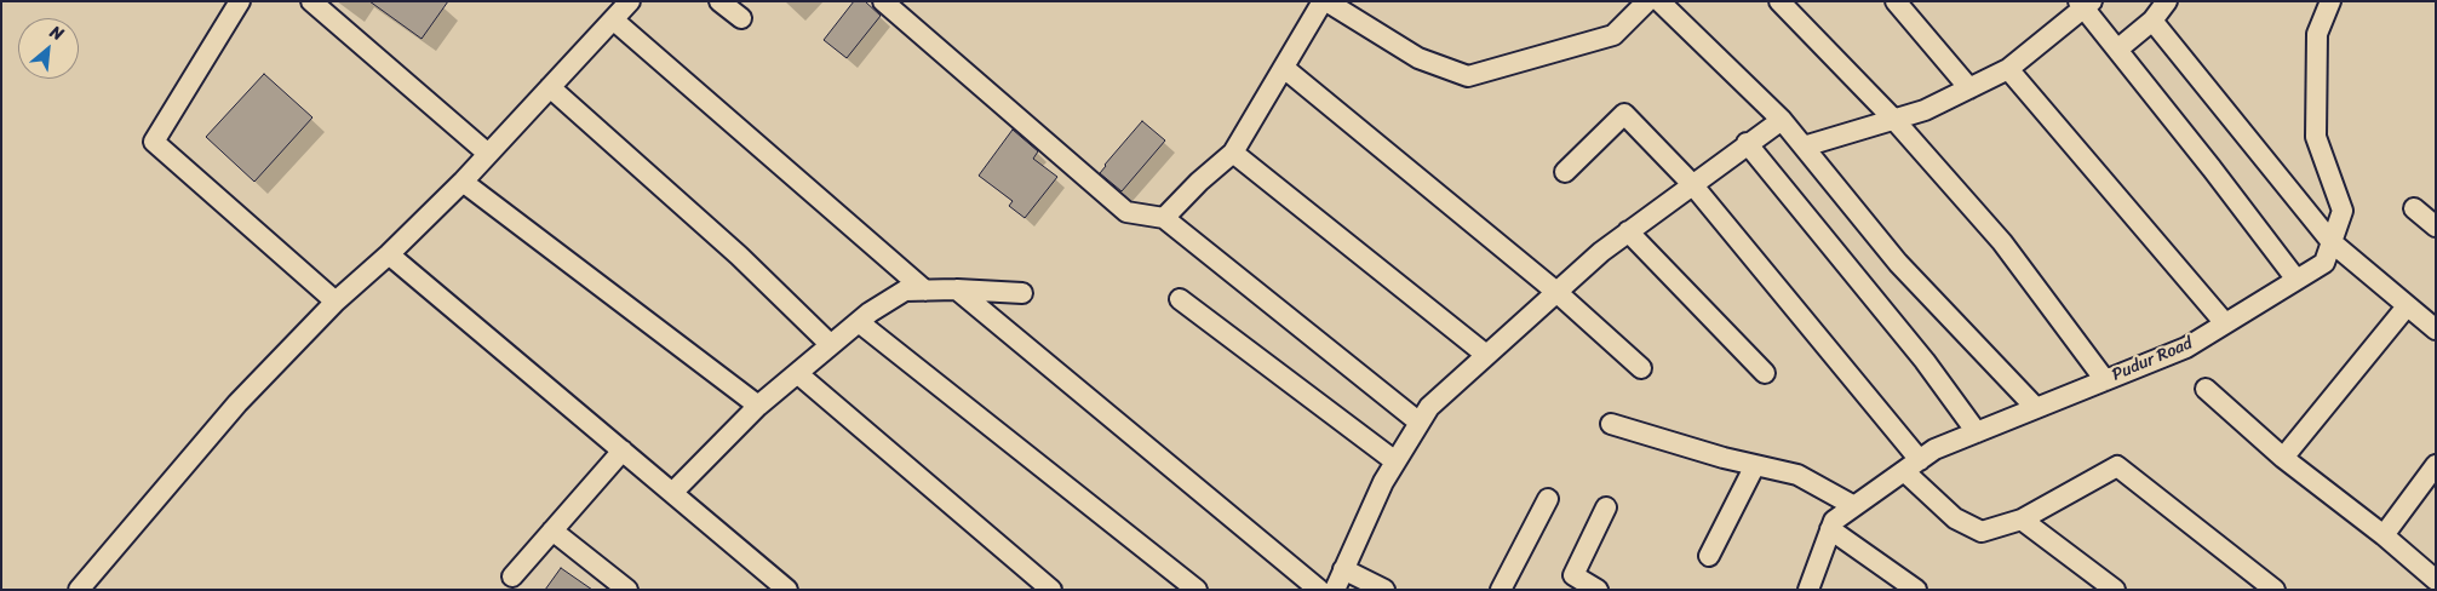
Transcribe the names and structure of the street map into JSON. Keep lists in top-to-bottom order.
{
  "streets": {
    "street": ["Pudur Road"]
  },
  "north": "top right"
}
